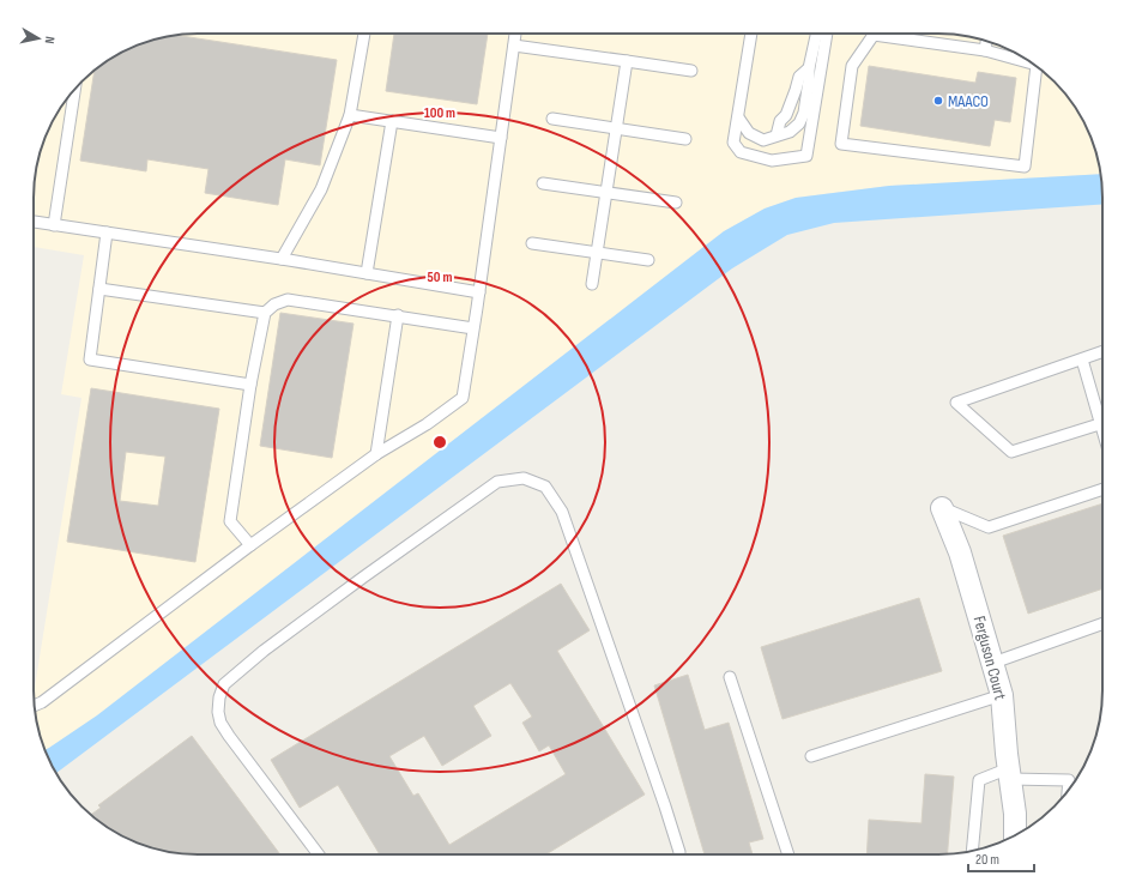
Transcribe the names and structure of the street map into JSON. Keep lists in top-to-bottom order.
{
  "streets": {
    "street": ["Ferguson Court"]
  },
  "places": ["MAACO"],
  "scale_bar": "20 m",
  "north": "right",
  "rings": ["100 m", "50 m"]
}
